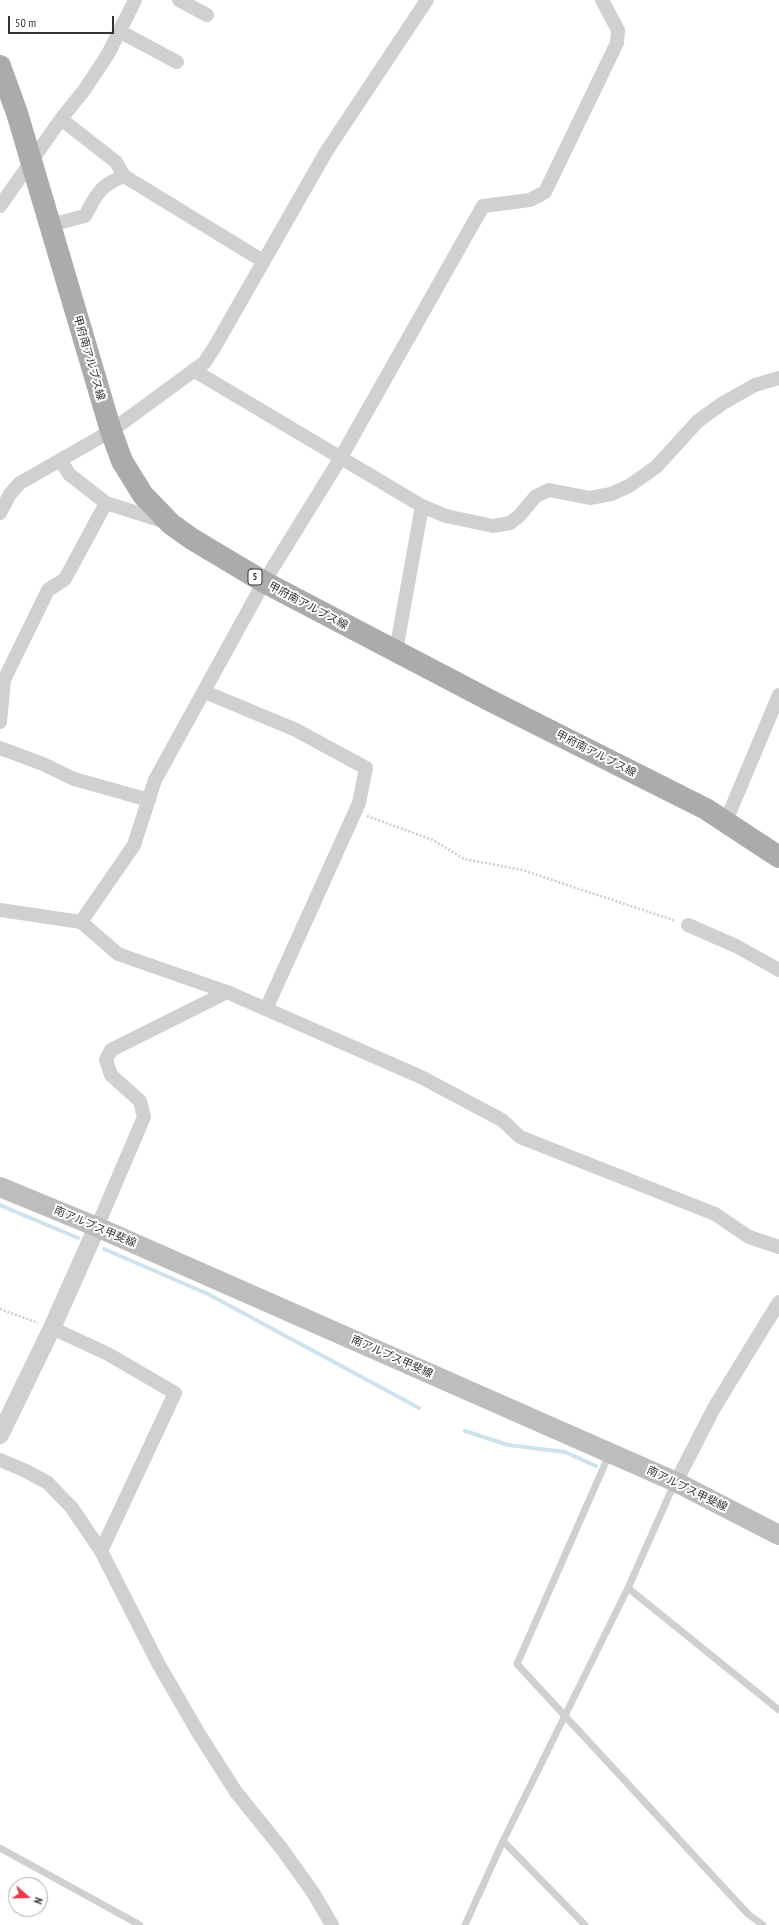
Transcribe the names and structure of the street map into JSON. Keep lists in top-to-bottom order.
{
  "streets": {
    "main road": ["甲府南アルプス線", "5", "南アルプス甲斐線"]
  },
  "scale_bar": "50 m",
  "north": "right"
}
